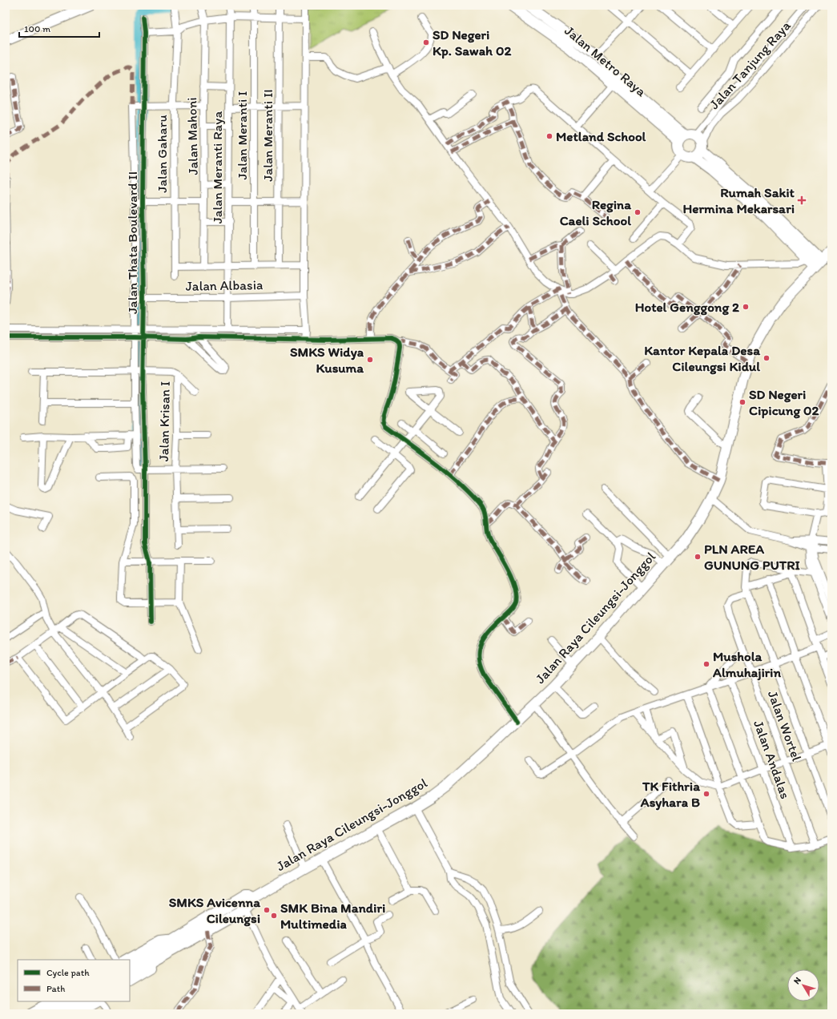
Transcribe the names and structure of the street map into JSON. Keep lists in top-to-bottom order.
{
  "streets": {
    "highway": ["Jalan Raya Cileungsi-Jonggol"],
    "main road": ["Jalan Metro Raya"],
    "street": [
      "Jalan Tanjung Raya",
      "Jalan Meranti I",
      "Jalan Meranti II",
      "Jalan Mahoni",
      "Jalan Gaharu",
      "Jalan Meranti Raya",
      "Jalan Thata Boulevard II",
      "Jalan Albasia",
      "Jalan Krisan I",
      "Jalan Wortel",
      "Jalan Andalas"
    ]
  },
  "crossings": [
    ["Jalan Metro Raya", "Jalan Tanjung Raya"],
    ["Jalan Meranti Raya", "Jalan Albasia"],
    ["Jalan Thata Boulevard II", "Jalan Albasia"]
  ],
  "places": {
    "other": [
      "SD Negeri Kp. Sawah 02",
      "Metland School",
      "Regina Caeli School",
      "Hotel Genggong 2",
      "Kantor Kepala Desa Cileungsi Kidul",
      "SMKS Widya Kusuma",
      "SD Negeri Cipicung 02",
      "PLN AREA GUNUNG PUTRI",
      "Mushola Almuhajirin",
      "TK Fithria Asyhara B",
      "SMKS Avicenna Cileungsi",
      "SMK Bina Mandiri Multimedia"
    ],
    "health": ["Rumah Sakit Hermina Mekarsari"]
  },
  "legend": ["Cycle path", "Path"],
  "scale_bar": "100 m",
  "north": "top left"
}
